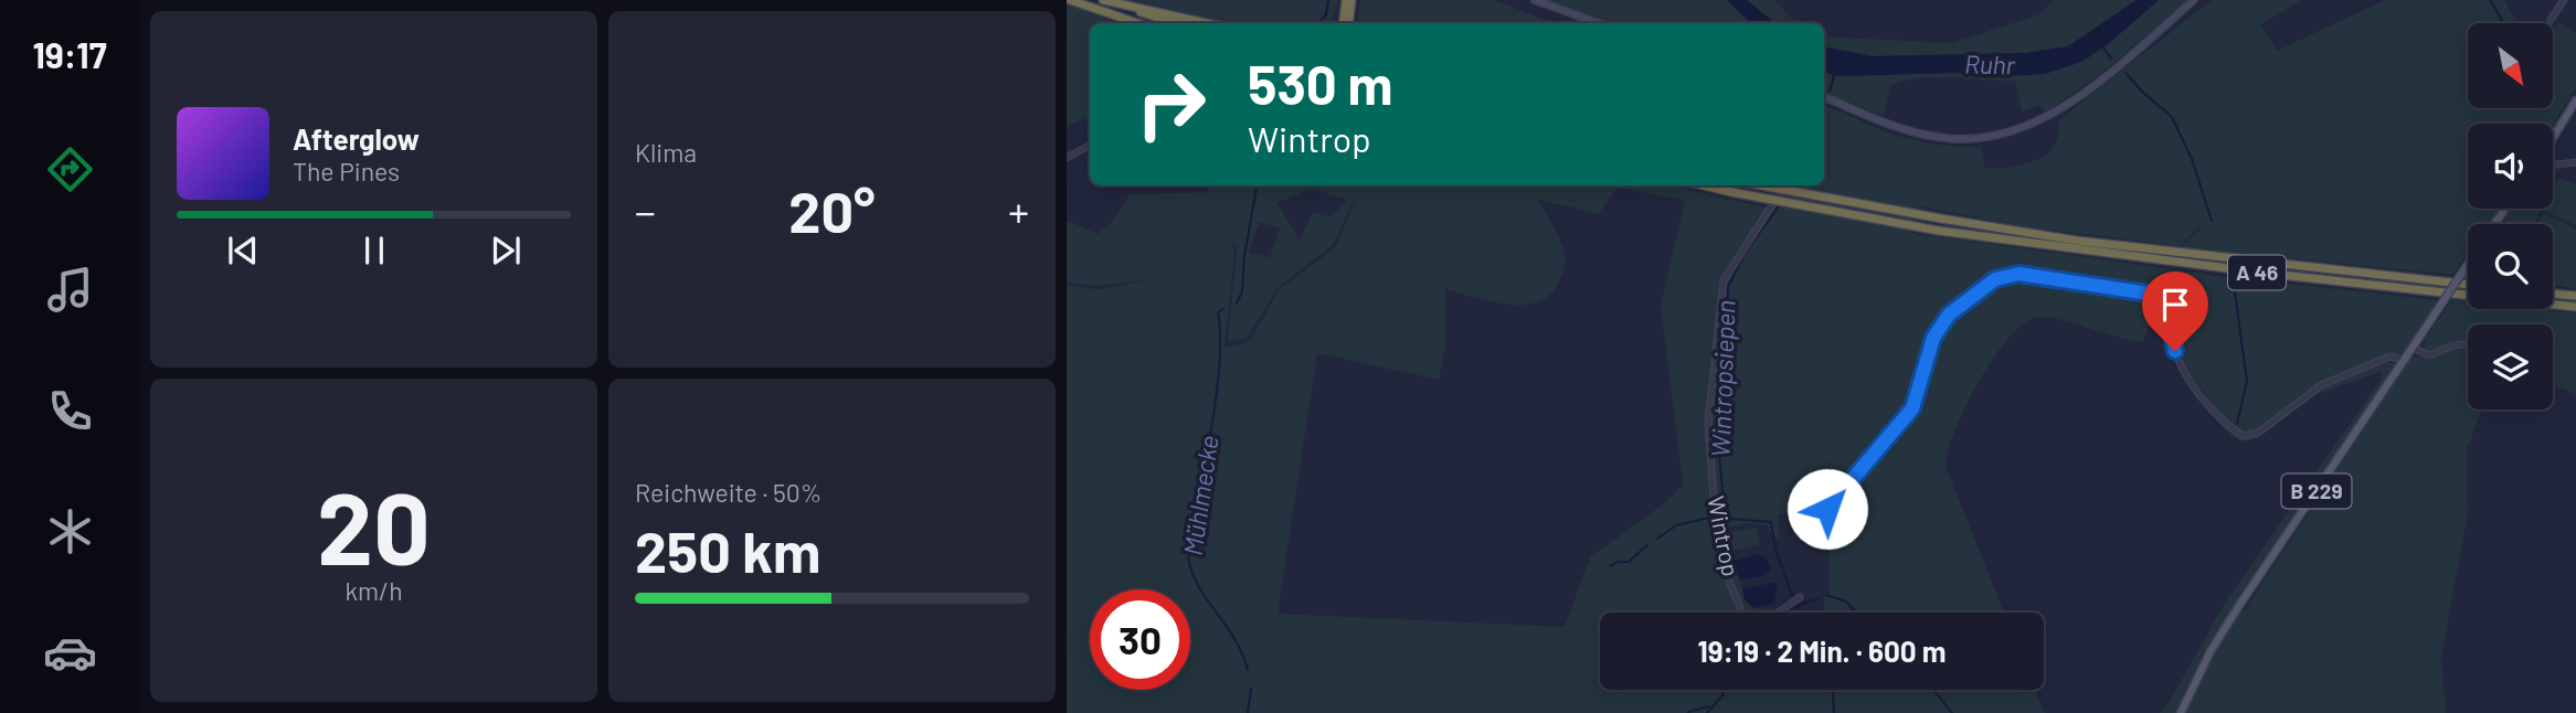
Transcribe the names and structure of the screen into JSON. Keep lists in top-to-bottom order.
{
  "streets": {
    "highway": ["A 46"],
    "main road": ["B 229"],
    "street": ["Wintrop"]
  },
  "water": ["Ruhr", "Wintropsiepen", "Mühlmecke"],
  "north": "bottom right",
  "page": {
    "tabs": "19:17",
    "tile": [
      "Klima",
      ["20", "km/h"],
      ["Reichweite · 50%", "250 km"]
    ],
    "turn": ["530 m", "Wintrop"],
    "song": ["Afterglow", "The Pines"],
    "heat": ["−", "20°", "+"],
    "limit": "30",
    "trip": "19:19 · 2 Min. · 600 m"
  }
}
